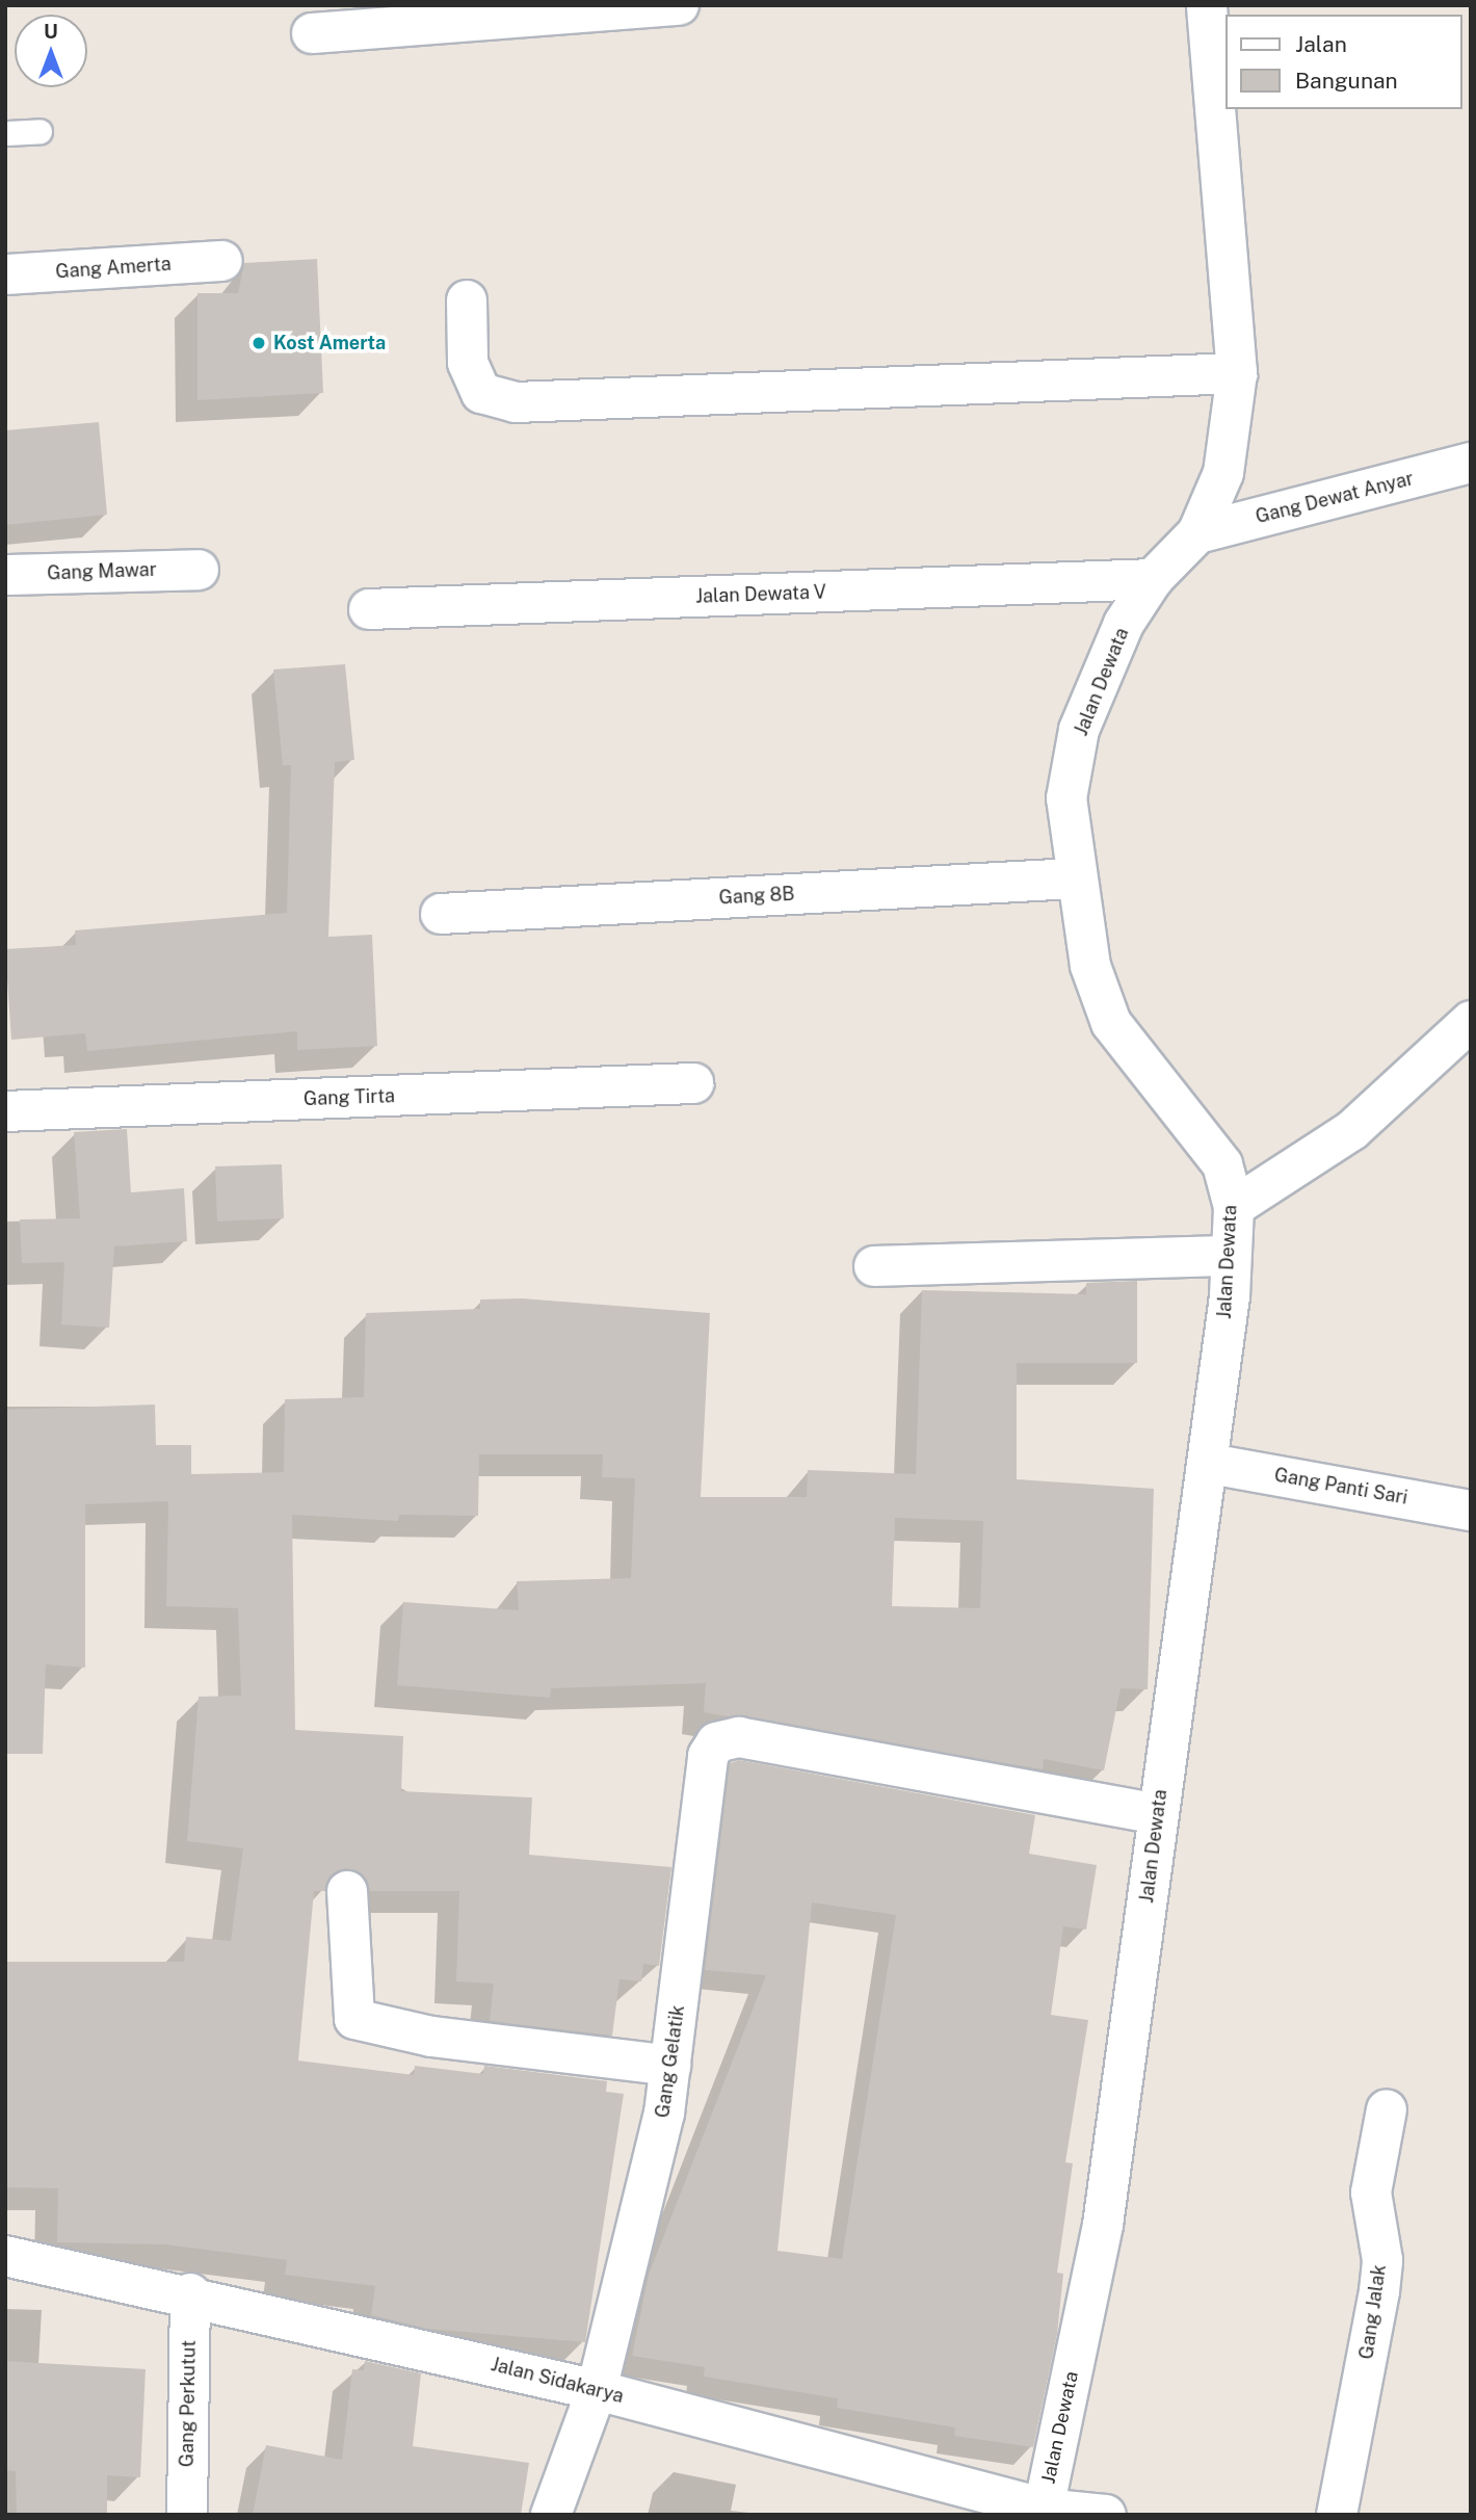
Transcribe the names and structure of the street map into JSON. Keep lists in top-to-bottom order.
{
  "streets": {
    "street": [
      "Gang Amerta",
      "Gang Dewat Anyar",
      "Gang Mawar",
      "Jalan Dewata V",
      "Jalan Dewata",
      "Gang 8B",
      "Gang Tirta",
      "Gang Panti Sari",
      "Gang Gelatik",
      "Gang Jalak",
      "Jalan Sidakarya",
      "Gang Perkutut"
    ]
  },
  "crossings": [
    ["Gang Dewat Anyar", "Jalan Dewata"],
    ["Jalan Dewata V", "Jalan Dewata"],
    ["Jalan Dewata", "Gang 8B"],
    ["Jalan Dewata", "Gang Panti Sari"],
    ["Jalan Dewata", "Gang Gelatik"],
    ["Jalan Dewata", "Jalan Sidakarya"],
    ["Gang Gelatik", "Jalan Sidakarya"],
    ["Jalan Sidakarya", "Gang Perkutut"]
  ],
  "places": ["Kost Amerta"],
  "legend": ["Jalan", "Bangunan"],
  "north": "top"
}
